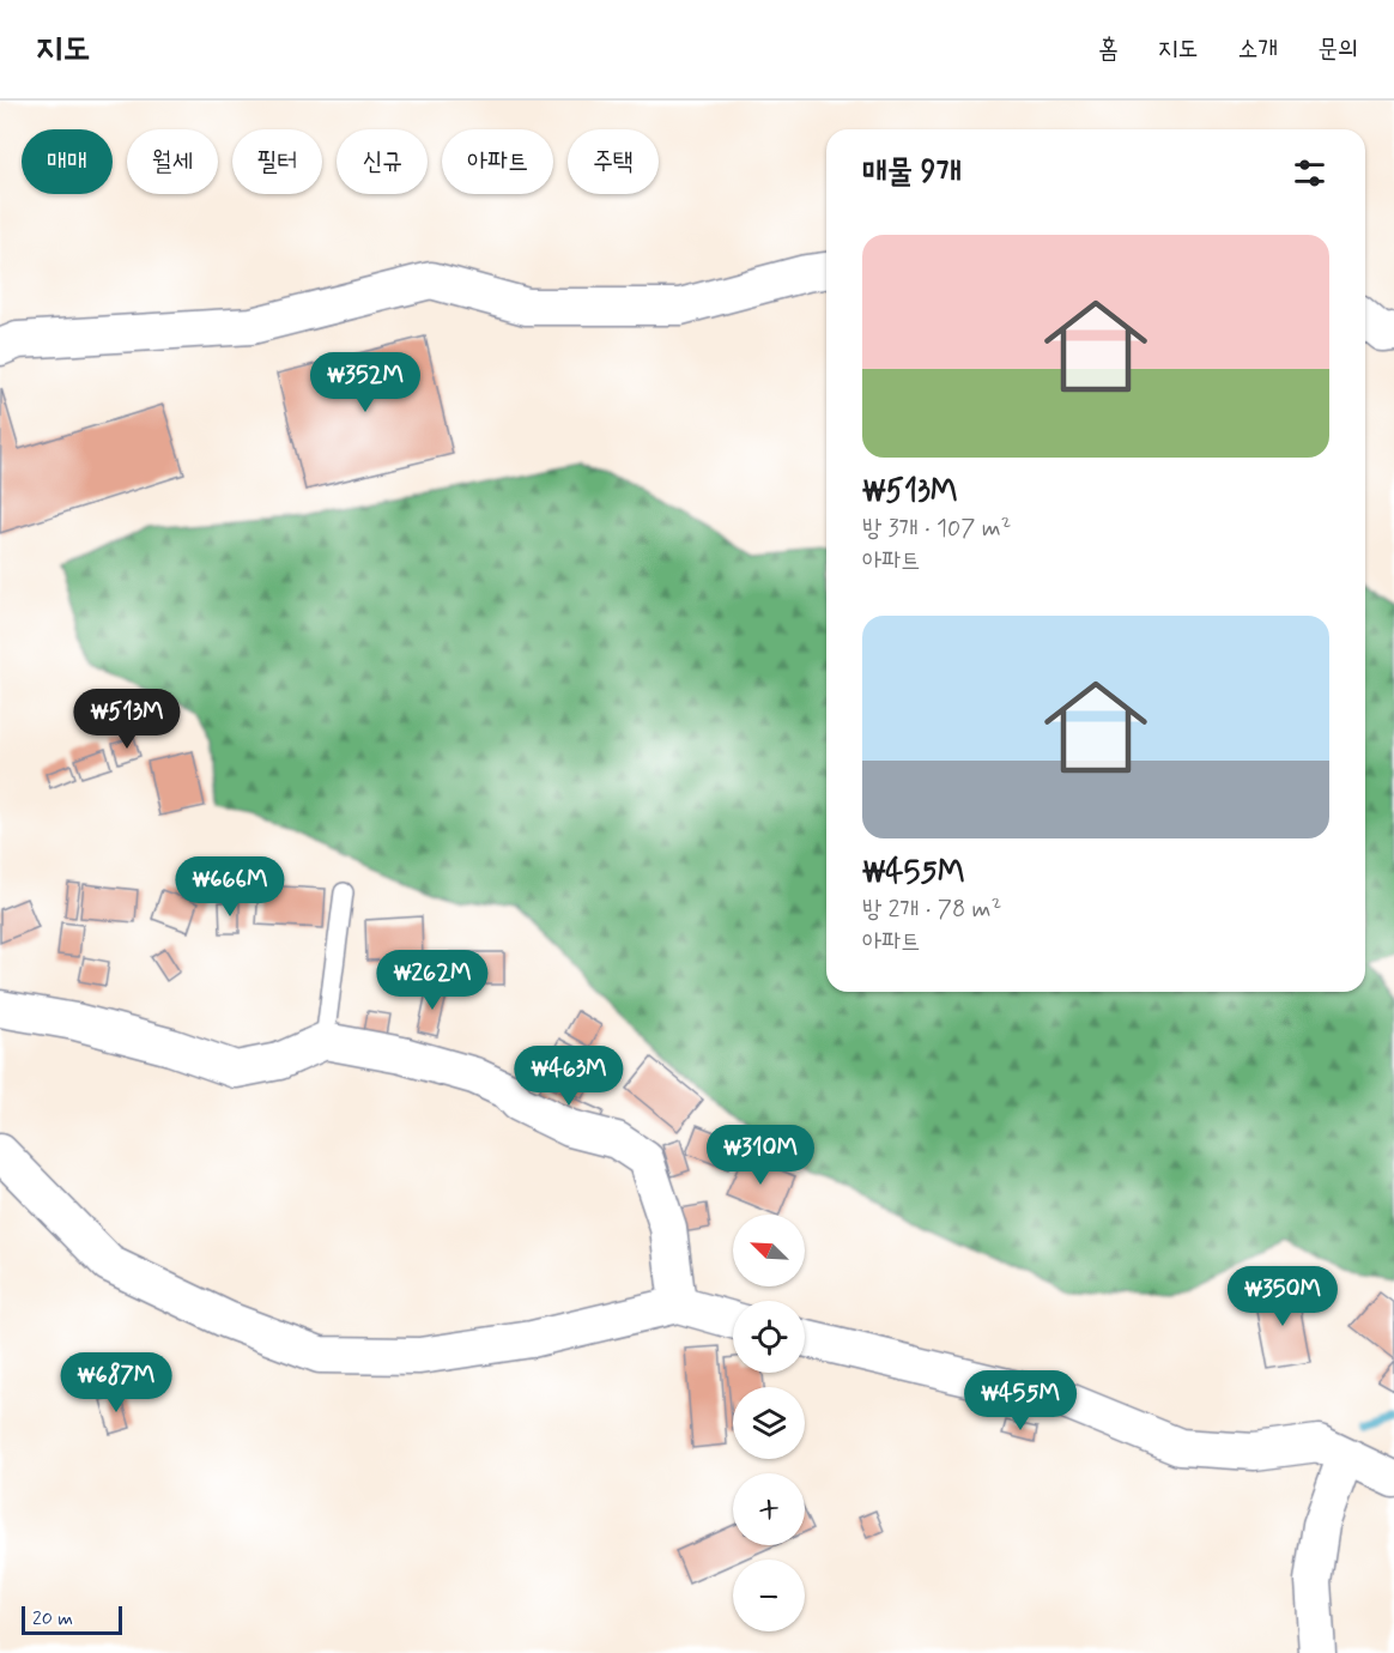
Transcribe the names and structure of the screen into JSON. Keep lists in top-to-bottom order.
{
  "scale_bar": "20 m",
  "north": "top left",
  "page": {
    "header": "지도",
    "nav": [
      "홈",
      "지도",
      "소개",
      "문의"
    ],
    "chip": [
      "매매",
      "월세",
      "필터",
      "신규",
      "아파트",
      "주택"
    ],
    "heading": "매물 9개",
    "list": [
      {
        "name": "₩513M",
        "note": "방 3개 · 107 m² · 아파트"
      },
      {
        "name": "₩455M",
        "note": "방 2개 · 78 m² · 아파트"
      }
    ],
    "price": [
      "₩352M",
      "₩513M",
      "₩666M",
      "₩262M",
      "₩463M",
      "₩310M",
      "₩350M",
      "₩687M",
      "₩455M"
    ],
    "map_buttons": ["+", "−"],
    "scale": "20 m"
  }
}
